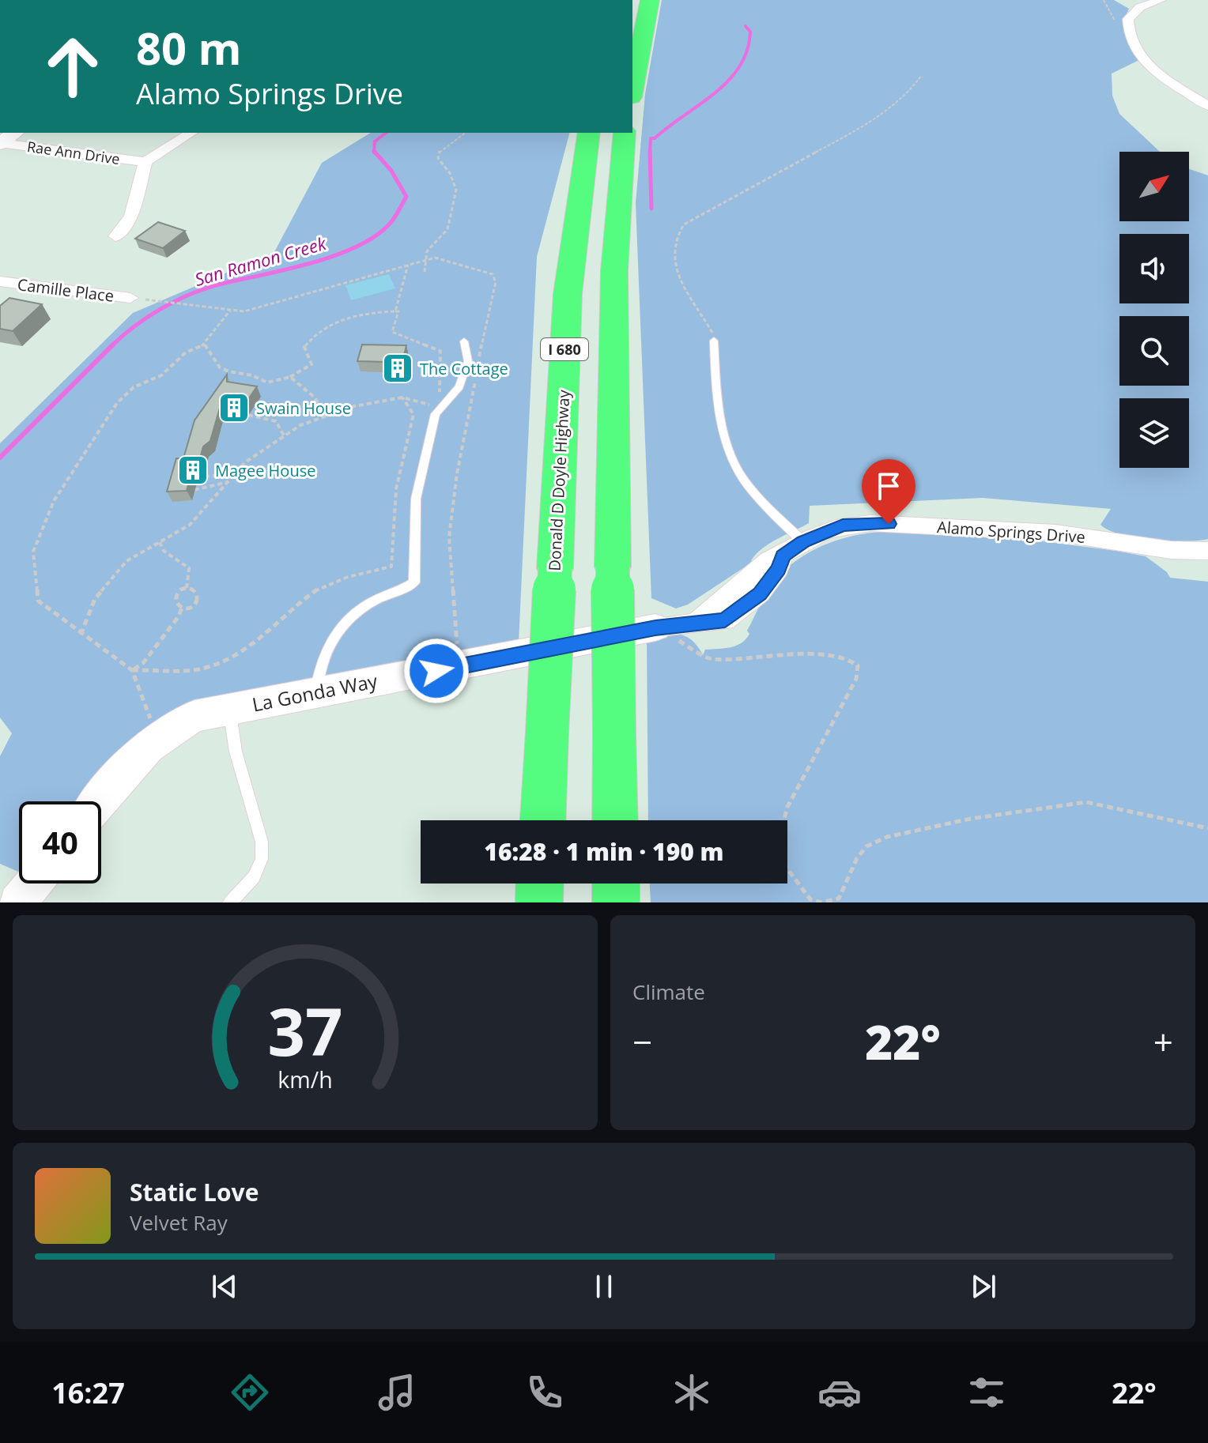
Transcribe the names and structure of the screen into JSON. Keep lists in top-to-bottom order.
{
  "streets": {
    "highway": ["I 680", "Donald D Doyle Highway"],
    "street": [
      "Rae Ann Drive",
      "Camille Place",
      "Alamo Springs Drive",
      "La Gonda Way"
    ]
  },
  "crossings": [
    ["Alamo Springs Drive", "La Gonda Way"]
  ],
  "water": ["San Ramon Creek"],
  "places": {
    "building": ["The Cottage", "Swain House", "Magee House"]
  },
  "north": "top right",
  "page": {
    "turn": ["80 m", "Alamo Springs Drive"],
    "limit": "40",
    "trip": "16:28 · 1 min · 190 m",
    "tile": "Climate",
    "heat": ["−", "22°", "+"],
    "song": ["Static Love", "Velvet Ray"],
    "tabs": ["16:27", "22°"],
    "gauge": ["37", "km/h"]
  }
}
